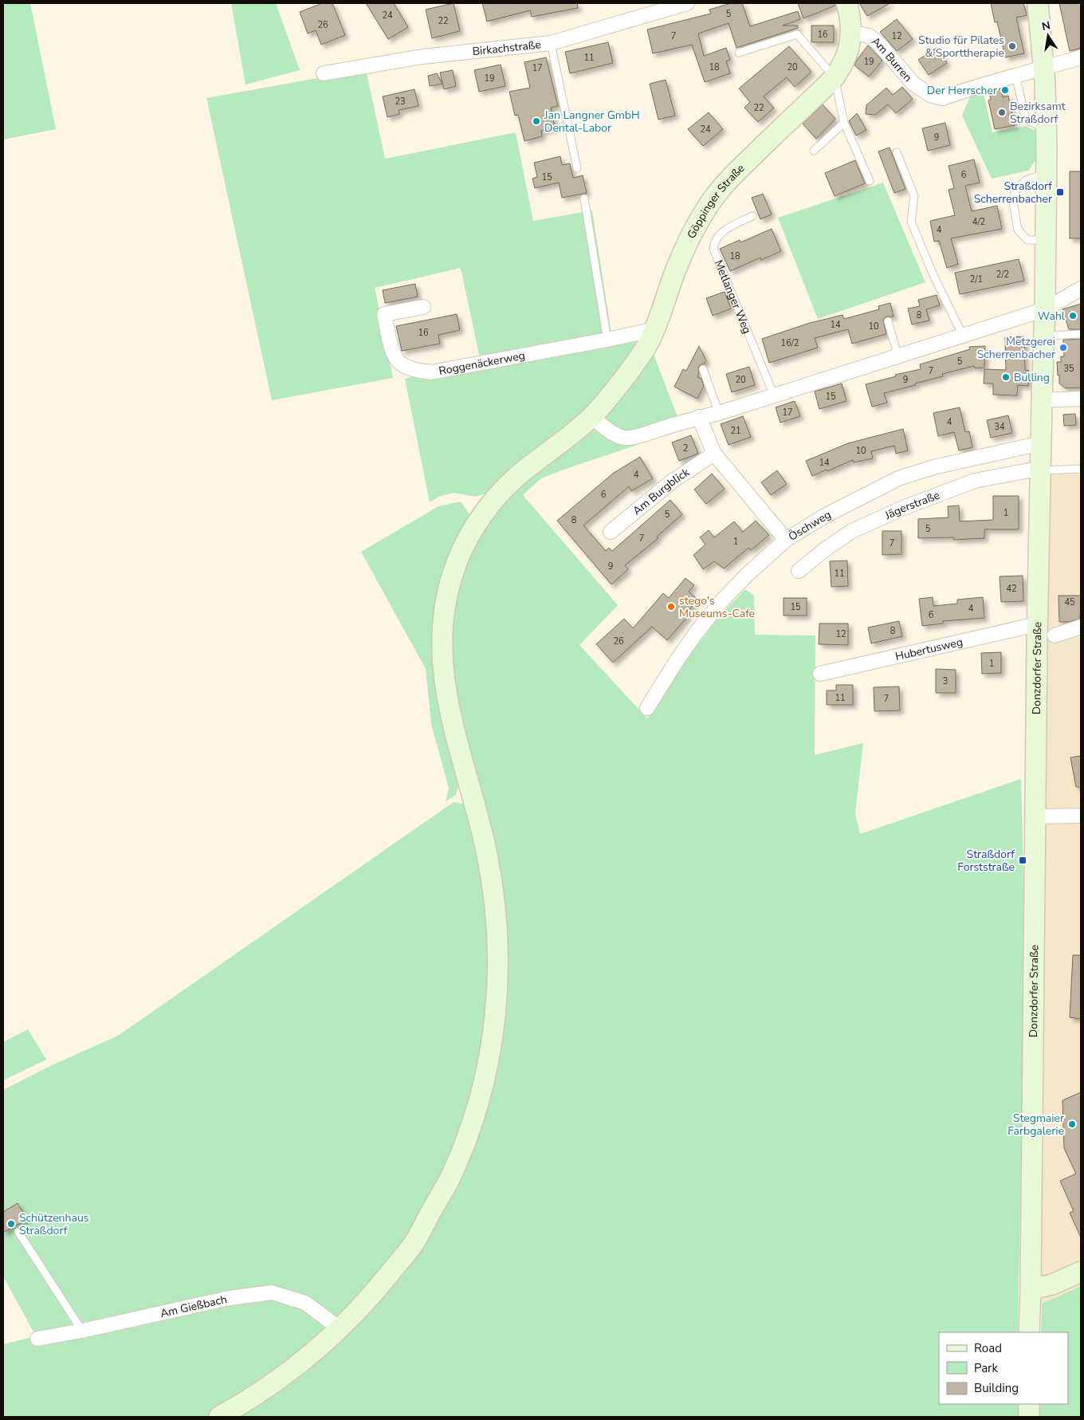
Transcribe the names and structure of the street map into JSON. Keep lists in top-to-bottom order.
{
  "streets": {
    "main road": ["Göppinger Straße", "Donzdorfer Straße"],
    "street": [
      "Birkachstraße",
      "Am Burren",
      "Roggenäckerweg",
      "Am Burgblick",
      "Jägerstraße",
      "Öschweg",
      "Hubertusweg",
      "Am Gießbach"
    ],
    "lane": ["Metlanger Weg"]
  },
  "crossings": [
    ["Am Burren", "Göppinger Straße"],
    ["Am Burren", "Donzdorfer Straße"],
    ["Göppinger Straße", "Roggenäckerweg"],
    ["Göppinger Straße", "Am Gießbach"],
    ["Jägerstraße", "Donzdorfer Straße"],
    ["Öschweg", "Donzdorfer Straße"],
    ["Hubertusweg", "Donzdorfer Straße"]
  ],
  "places": {
    "other": [
      "Studio für Pilates & Sporttherapie",
      "Der Herrscher",
      "Bezirksamt Straßdorf",
      "Jan Langner GmbH Dental-Labor",
      "Wahl",
      "Metzgerei Scherrenbacher",
      "Bulling",
      "stego's Museums-Cafe",
      "Stegmaier Farbgalerie",
      "Schützenhaus Straßdorf"
    ],
    "transit": ["Straßdorf Scherrenbacher", "Straßdorf Forststraße"]
  },
  "house_numbers": [
    "5",
    "24",
    "22",
    "26",
    "16",
    "7",
    "12",
    "11",
    "19",
    "18",
    "20",
    "17",
    "19",
    "23",
    "22",
    "24",
    "9",
    "6",
    "15",
    "4/2",
    "4",
    "18",
    "2/2",
    "2/1",
    "8",
    "14",
    "10",
    "16",
    "16/2",
    "5",
    "35",
    "7",
    "20",
    "9",
    "15",
    "17",
    "4",
    "34",
    "21",
    "2",
    "10",
    "14",
    "4",
    "6",
    "1",
    "5",
    "8",
    "5",
    "7",
    "1",
    "7",
    "9",
    "11",
    "42",
    "45",
    "15",
    "4",
    "6",
    "8",
    "12",
    "26",
    "1",
    "3",
    "11",
    "7"
  ],
  "legend": ["Road", "Park", "Building"],
  "north": "top"
}
